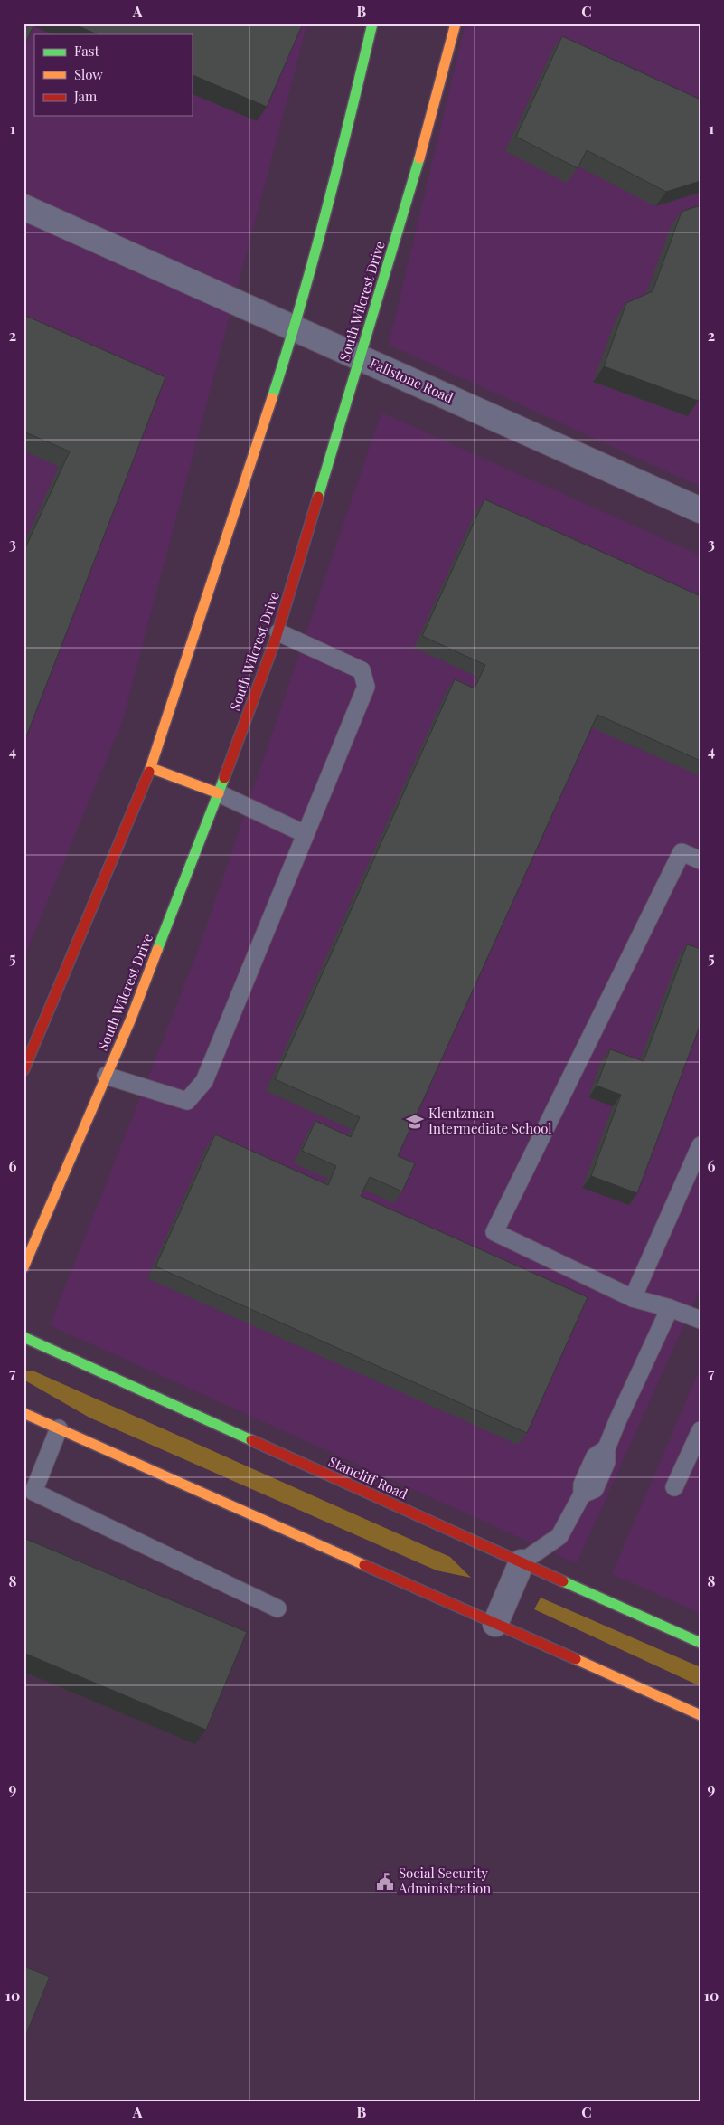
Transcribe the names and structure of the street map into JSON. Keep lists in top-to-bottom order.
{
  "streets": {
    "main road": ["South Wilcrest Drive", "Stancliff Road"],
    "street": ["Fallstone Road"]
  },
  "crossings": [
    ["South Wilcrest Drive", "Fallstone Road"]
  ],
  "places": {
    "school or university": ["Klentzman Intermediate School"],
    "public building": ["Social Security Administration"]
  },
  "legend": ["Fast", "Slow", "Jam"],
  "grid": {
    "columns": ["A", "B", "C"],
    "rows": [
      "1",
      "2",
      "3",
      "4",
      "5",
      "6",
      "7",
      "8",
      "9",
      "10"
    ]
  }
}
